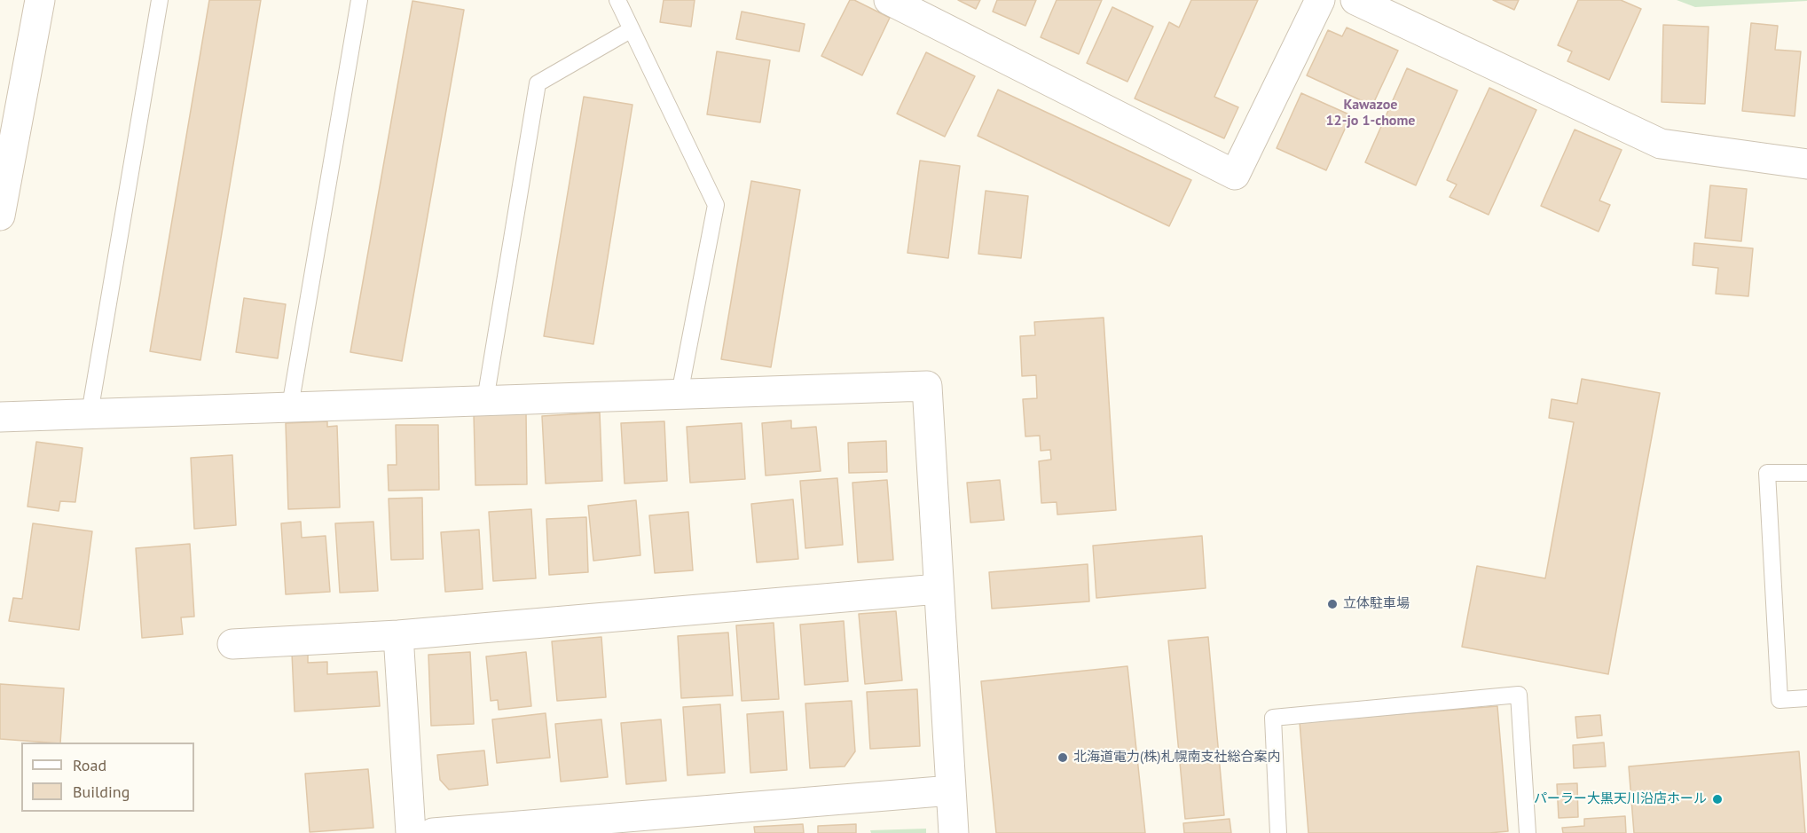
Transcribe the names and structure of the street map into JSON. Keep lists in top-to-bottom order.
{
  "districts": ["Kawazoe 12-jo 1-chome"],
  "places": ["立体駐車場", "北海道電力(株)札幌南支社総合案内", "パーラー大黒天川沿店ホール"],
  "legend": ["Road", "Building"]
}
